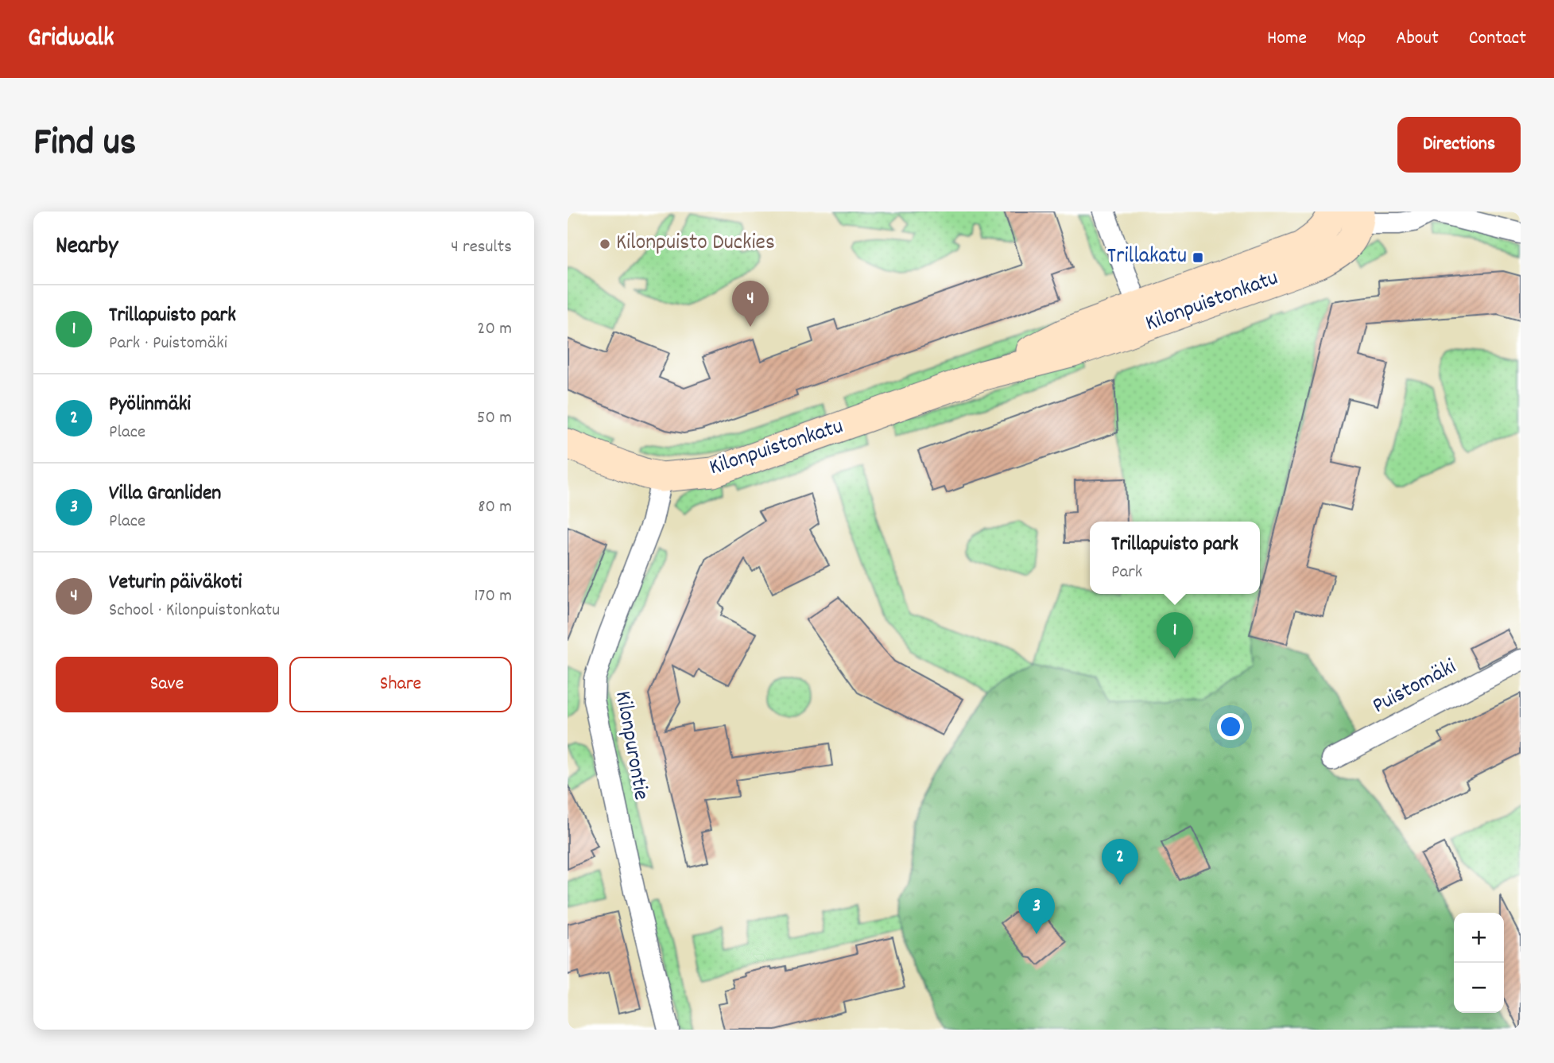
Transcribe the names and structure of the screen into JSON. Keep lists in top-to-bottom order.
{
  "streets": {
    "street": ["Kilonpuistonkatu", "Puistomäki", "Kilonpurontie"]
  },
  "crossings": [
    ["Kilonpuistonkatu", "Kilonpurontie"]
  ],
  "places": {
    "other": ["Kilonpuisto Duckies"],
    "transit": ["Trillakatu"]
  },
  "page": {
    "header": "Gridwalk",
    "nav": [
      "Home",
      "Map",
      "About",
      "Contact"
    ],
    "title": "Find us",
    "buttons": [
      "Directions",
      ["Save", "Share"]
    ],
    "heading": ["Nearby", "4 results"],
    "pins": [
      "4",
      "1",
      "2",
      "3"
    ],
    "list": [
      {
        "mark": "1",
        "name": "Trillapuisto park",
        "note": "Park · Puistomäki",
        "value": "20 m"
      },
      {
        "mark": "2",
        "name": "Pyölinmäki",
        "note": "Place",
        "value": "50 m"
      },
      {
        "mark": "3",
        "name": "Villa Granliden",
        "note": "Place",
        "value": "80 m"
      },
      {
        "mark": "4",
        "name": "Veturin päiväkoti",
        "note": "School · Kilonpuistonkatu",
        "value": "170 m"
      }
    ],
    "popup": ["Trillapuisto park", "Park"],
    "map_buttons": ["+", "−"]
  }
}
